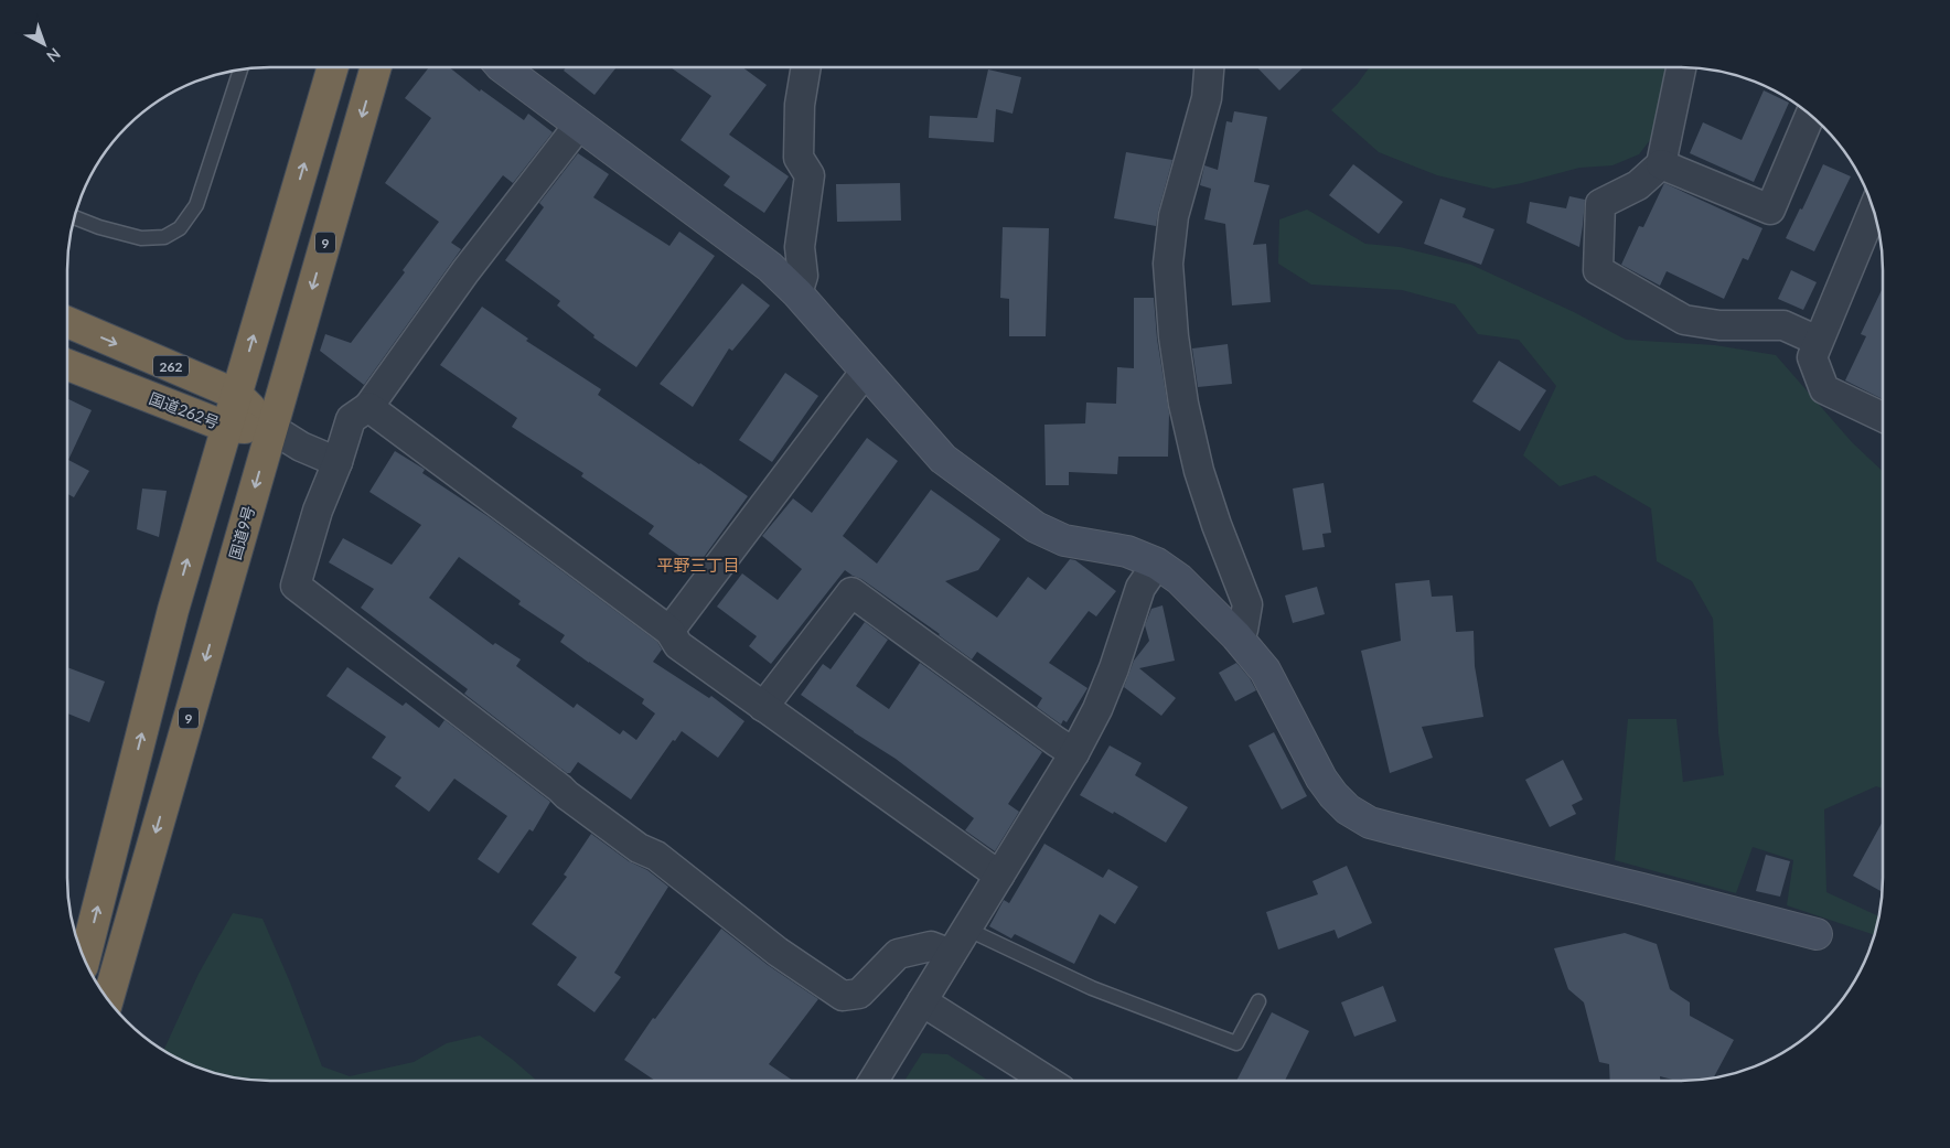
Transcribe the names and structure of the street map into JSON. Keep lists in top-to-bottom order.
{
  "streets": {
    "highway": [
      "9",
      "262",
      "国道262号",
      "国道9号"
    ]
  },
  "crossings": [
    ["262", "国道262号"],
    ["262", "国道9号"],
    ["国道262号", "国道9号"]
  ],
  "districts": ["平野三丁目"],
  "north": "bottom right"
}
